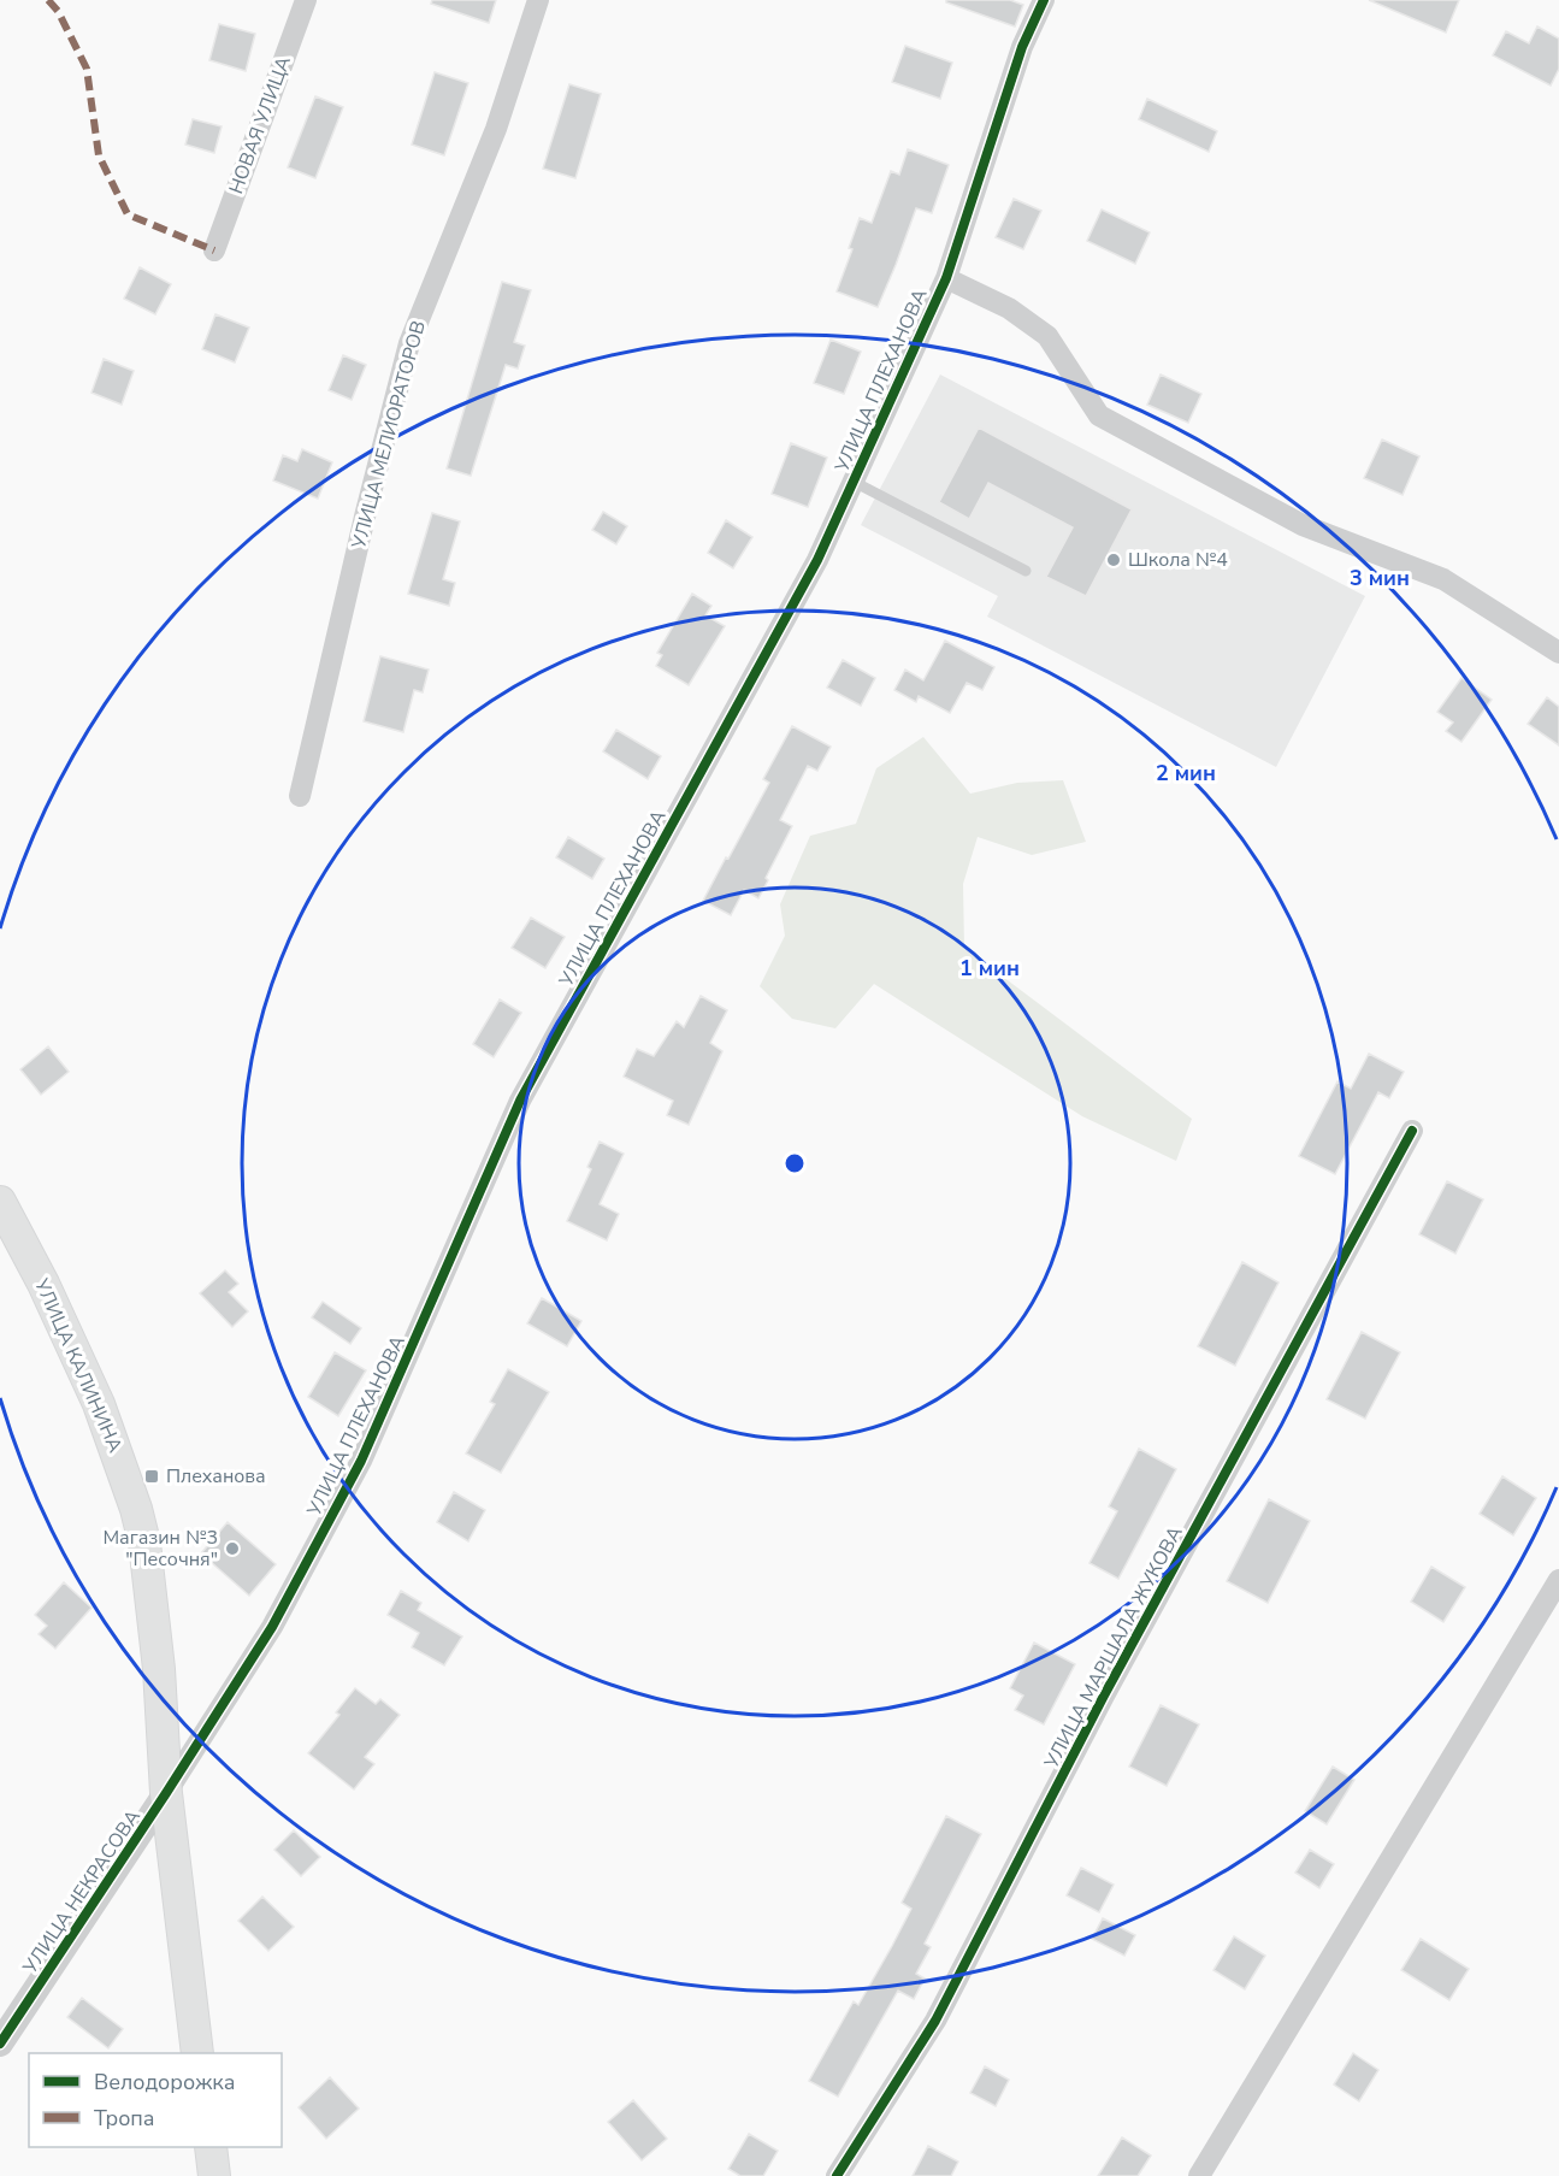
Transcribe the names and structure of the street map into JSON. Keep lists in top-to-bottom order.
{
  "streets": {
    "main road": ["УЛИЦА КАЛИНИНА"],
    "street": [
      "НОВАЯ УЛИЦА",
      "УЛИЦА ПЛЕХАНОВА",
      "УЛИЦА МЕЛИОРАТОРОВ",
      "УЛИЦА МАРШАЛА ЖУКОВА",
      "УЛИЦА НЕКРАСОВА"
    ]
  },
  "crossings": [
    ["УЛИЦА ПЛЕХАНОВА", "УЛИЦА КАЛИНИНА"],
    ["УЛИЦА ПЛЕХАНОВА", "УЛИЦА НЕКРАСОВА"],
    ["УЛИЦА КАЛИНИНА", "УЛИЦА НЕКРАСОВА"]
  ],
  "places": {
    "other": ["Школа №4", "Магазин №3 \"Песочня\""],
    "transit": ["Плеханова"]
  },
  "legend": ["Велодорожка", "Тропа"],
  "rings": ["3 мин", "2 мин", "1 мин"]
}
